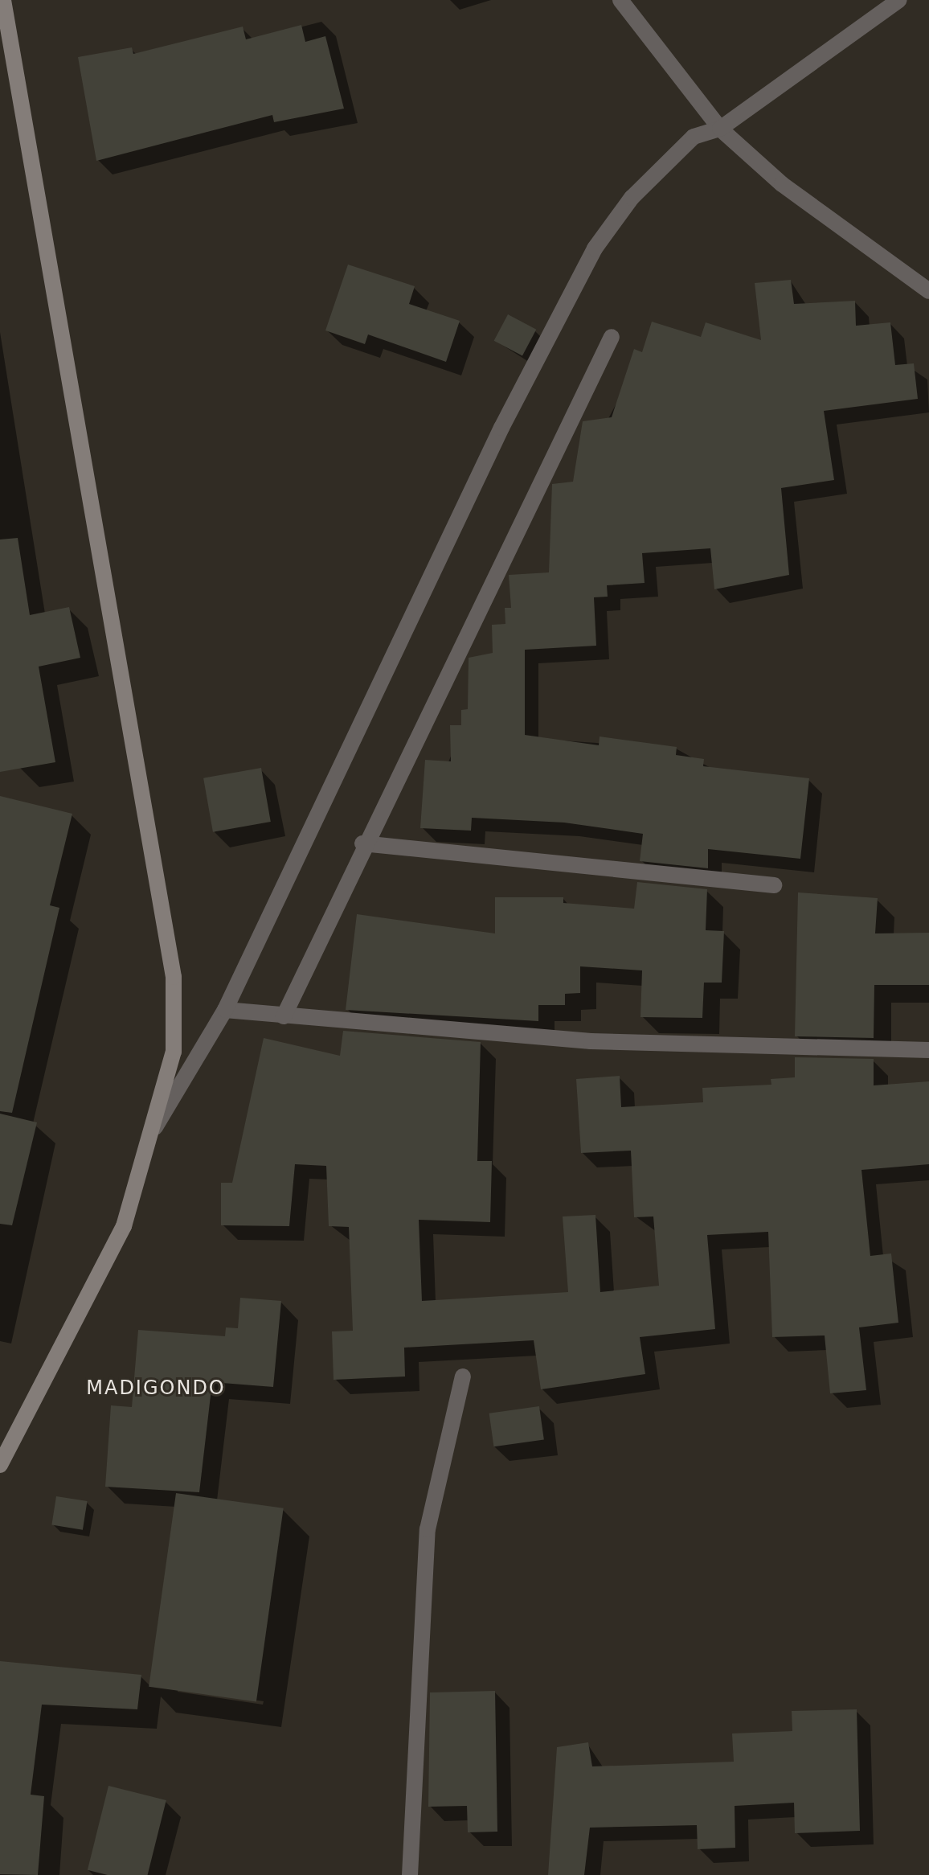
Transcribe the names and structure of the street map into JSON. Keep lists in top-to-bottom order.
{
  "districts": ["MADIGONDO"]
}
